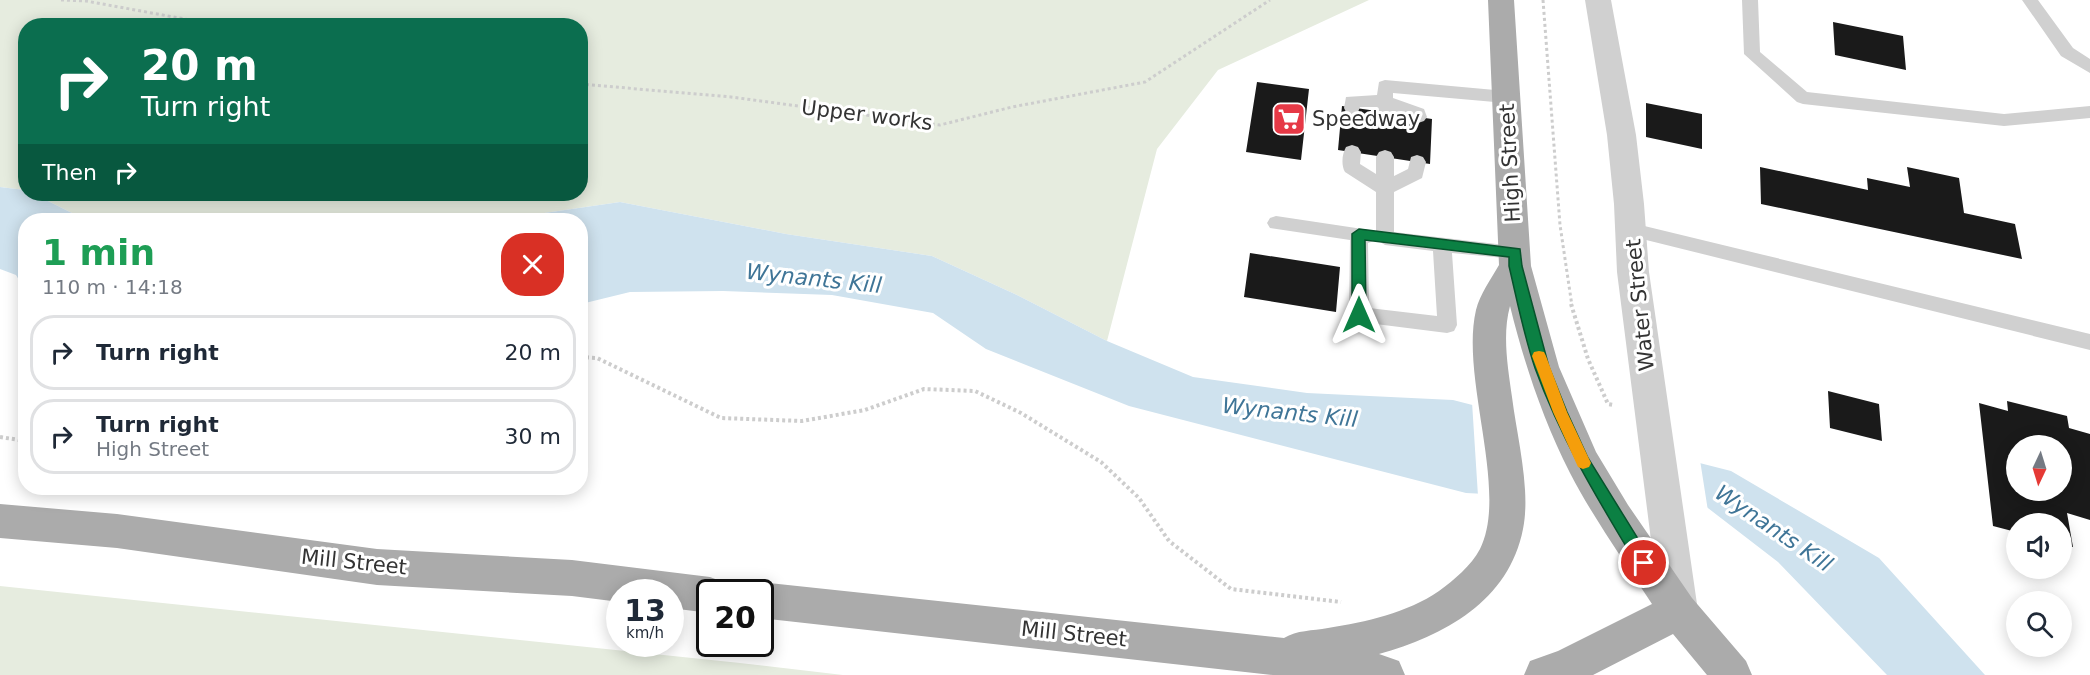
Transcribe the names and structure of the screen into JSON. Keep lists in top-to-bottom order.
{
  "streets": {
    "main road": ["High Street", "Mill Street"],
    "street": ["Water Street"],
    "path": ["Upper works"]
  },
  "crossings": [
    ["High Street", "Water Street"]
  ],
  "water": ["Wynants Kill"],
  "places": {
    "supermarket": ["Speedway"]
  },
  "north": "bottom",
  "page": {
    "turn": ["20 m", "Turn right"],
    "then": "Then",
    "heading": ["1 min", "110 m · 14:18"],
    "list": [
      {
        "name": "Turn right",
        "value": "20 m"
      },
      {
        "name": "Turn right",
        "note": "High Street",
        "value": "30 m"
      }
    ],
    "speed": "13 km/h",
    "limit": "20"
  }
}
